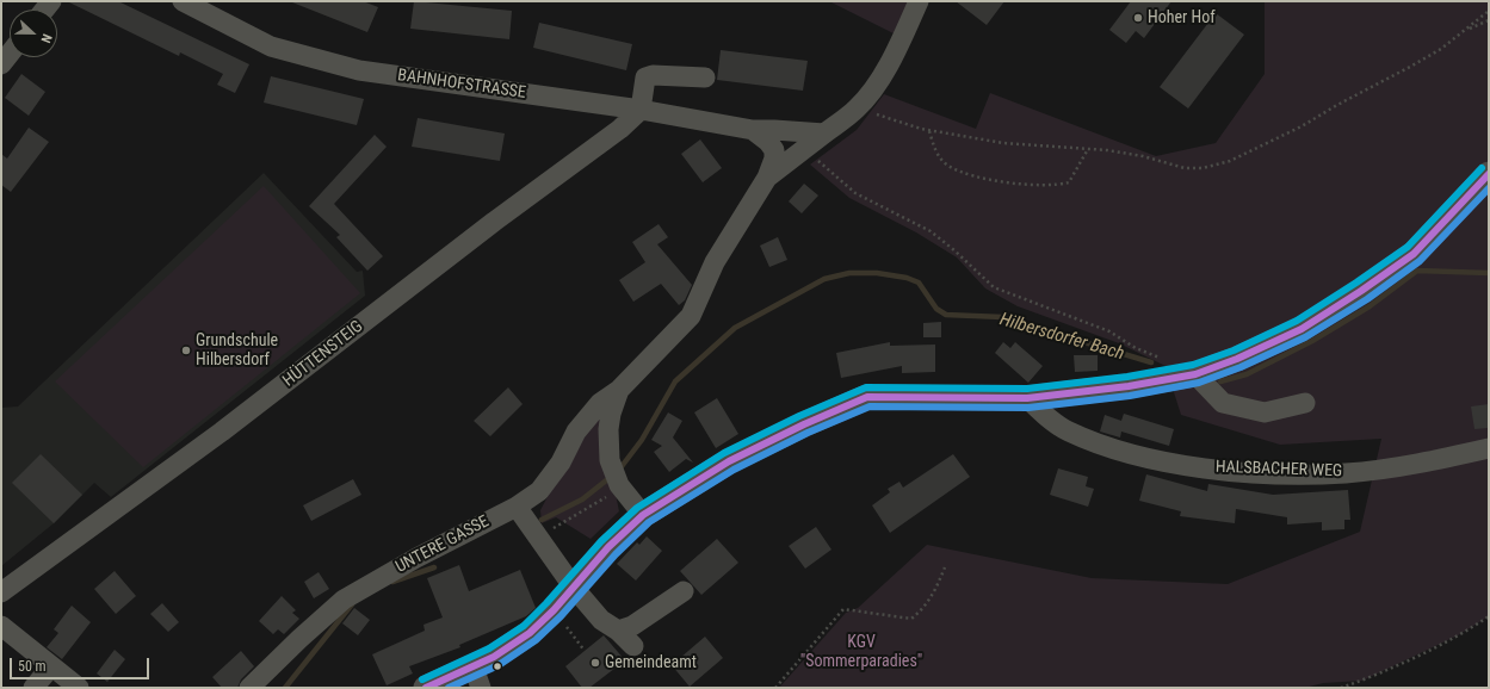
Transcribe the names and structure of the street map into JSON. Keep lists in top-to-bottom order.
{
  "streets": {
    "street": [
      "BAHNHOFSTRASSE",
      "HÜTTENSTEIG",
      "HALSBACHER WEG",
      "UNTERE GASSE"
    ]
  },
  "crossings": [
    ["BAHNHOFSTRASSE", "HÜTTENSTEIG"]
  ],
  "water": ["Hilbersdorfer Bach"],
  "parks": ["KGV \"Sommerparadies\""],
  "places": ["Hoher Hof", "Grundschule Hilbersdorf", "Gemeindeamt"],
  "scale_bar": "50 m",
  "north": "right"
}
